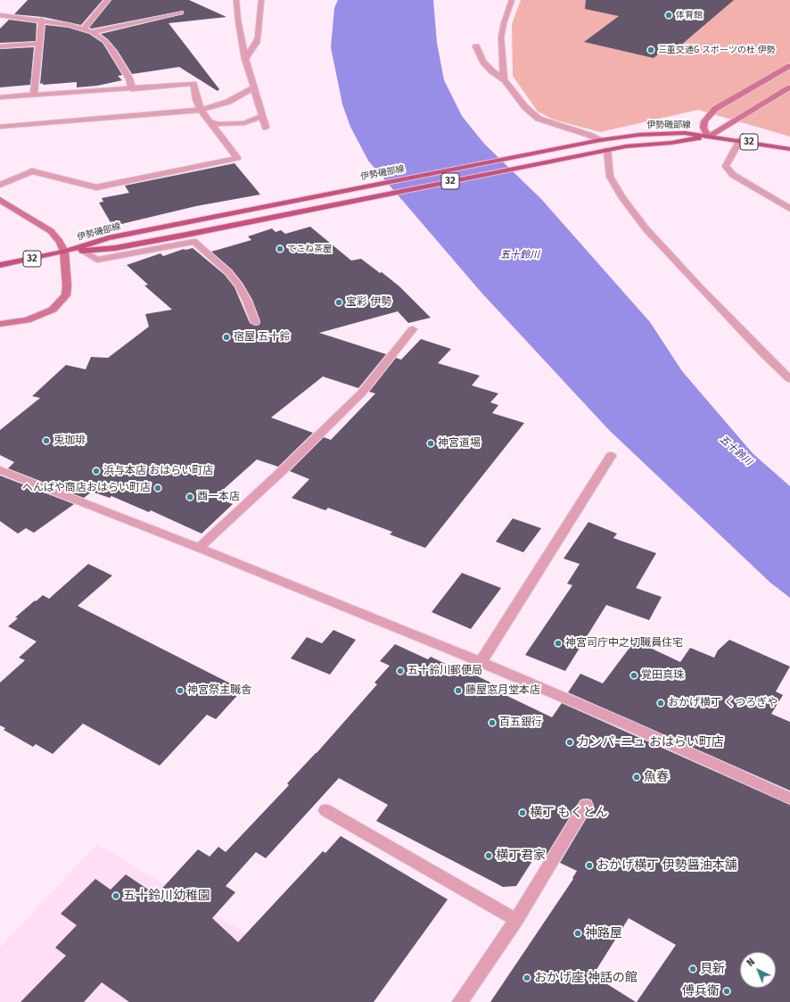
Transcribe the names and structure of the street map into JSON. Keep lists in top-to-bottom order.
{
  "streets": {
    "main road": ["伊勢磯部線", "32"]
  },
  "water": ["五十鈴川"],
  "places": [
    "体育館",
    "三重交通G スポーツの杜 伊勢",
    "てこね茶屋",
    "宝彩 伊勢",
    "宿屋 五十鈴",
    "兎珈琲",
    "神宮道場",
    "浜与本店 おはらい町店",
    "へんばや商店おはらい町店",
    "酉一本店",
    "神宮司庁中之切職員住宅",
    "五十鈴川郵便局",
    "覚田真珠",
    "神宮祭主職舎",
    "藤屋窓月堂本店",
    "おかげ横丁 くつろぎや",
    "百五銀行",
    "カンパｰニュ おはらい町店",
    "魚春",
    "横丁 もくとん",
    "横丁君家",
    "おかげ横丁 伊勢醤油本舗",
    "五十鈴川幼稚園",
    "神路屋",
    "貝新",
    "おかげ座 神話の館",
    "傅兵衛"
  ],
  "north": "top left"
}
